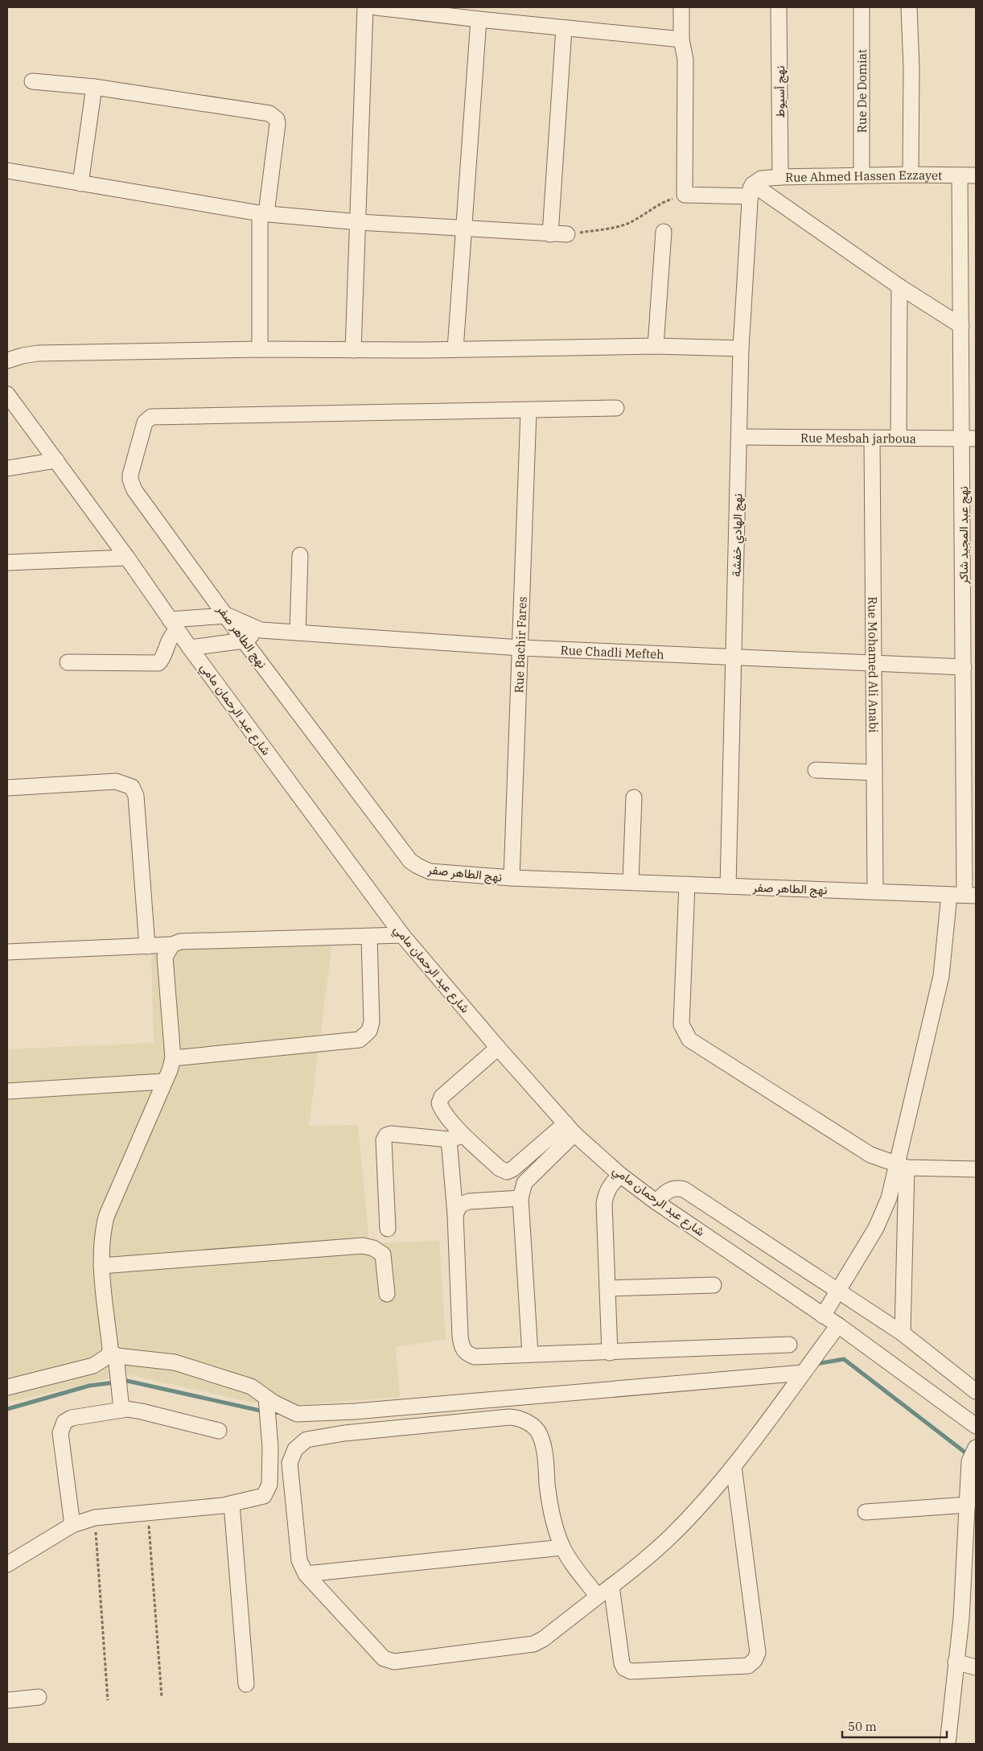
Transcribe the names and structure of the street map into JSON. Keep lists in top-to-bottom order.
{
  "streets": {
    "street": [
      "Rue De Domiat",
      "نهج أسيوط",
      "Rue Ahmed Hassen Ezzayet",
      "Rue Mesbah jarboua",
      "نهج الهادي خفشة",
      "نهج عبد المجيد شاكر",
      "نهج الطاهر صفر",
      "Rue Bachir Fares",
      "Rue Chadli Mefteh",
      "Rue Mohamed Ali Anabi",
      "شارع عبد الرحمان مامي"
    ]
  },
  "crossings": [
    ["Rue De Domiat", "Rue Ahmed Hassen Ezzayet"],
    ["نهج أسيوط", "Rue Ahmed Hassen Ezzayet"],
    ["Rue Ahmed Hassen Ezzayet", "نهج الهادي خفشة"],
    ["Rue Ahmed Hassen Ezzayet", "نهج عبد المجيد شاكر"],
    ["Rue Mesbah jarboua", "نهج الهادي خفشة"],
    ["Rue Mesbah jarboua", "نهج عبد المجيد شاكر"],
    ["Rue Mesbah jarboua", "Rue Mohamed Ali Anabi"],
    ["نهج الهادي خفشة", "نهج الطاهر صفر"],
    ["نهج الهادي خفشة", "Rue Chadli Mefteh"],
    ["نهج عبد المجيد شاكر", "نهج الطاهر صفر"],
    ["نهج عبد المجيد شاكر", "Rue Chadli Mefteh"],
    ["نهج الطاهر صفر", "Rue Bachir Fares"],
    ["نهج الطاهر صفر", "Rue Chadli Mefteh"],
    ["نهج الطاهر صفر", "Rue Mohamed Ali Anabi"],
    ["Rue Bachir Fares", "Rue Chadli Mefteh"],
    ["Rue Chadli Mefteh", "Rue Mohamed Ali Anabi"]
  ],
  "scale_bar": "50 m"
}
